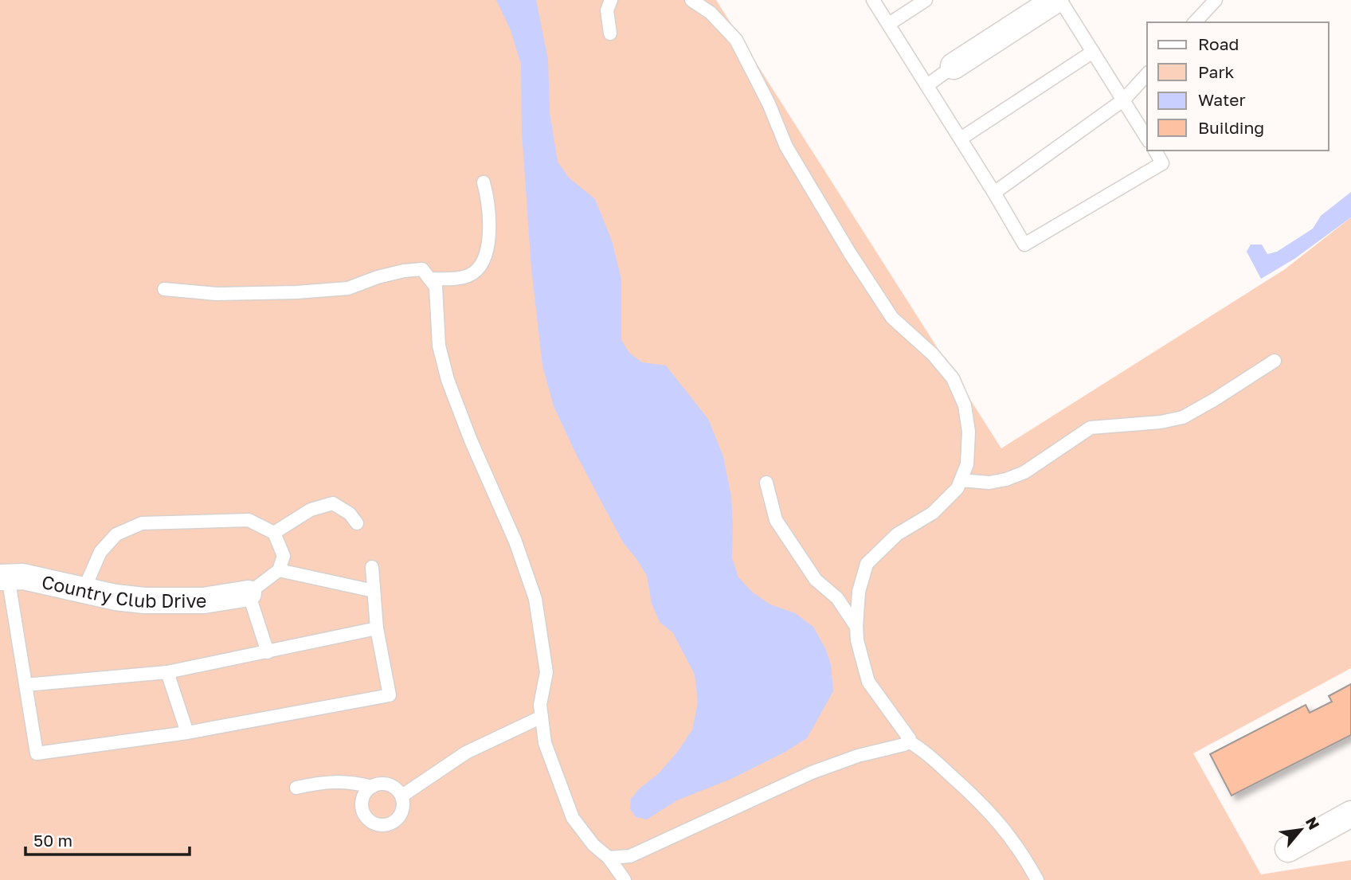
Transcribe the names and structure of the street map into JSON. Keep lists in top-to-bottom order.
{
  "streets": {
    "street": ["Country Club Drive"]
  },
  "legend": [
    "Road",
    "Park",
    "Water",
    "Building"
  ],
  "scale_bar": "50 m",
  "north": "top right"
}
